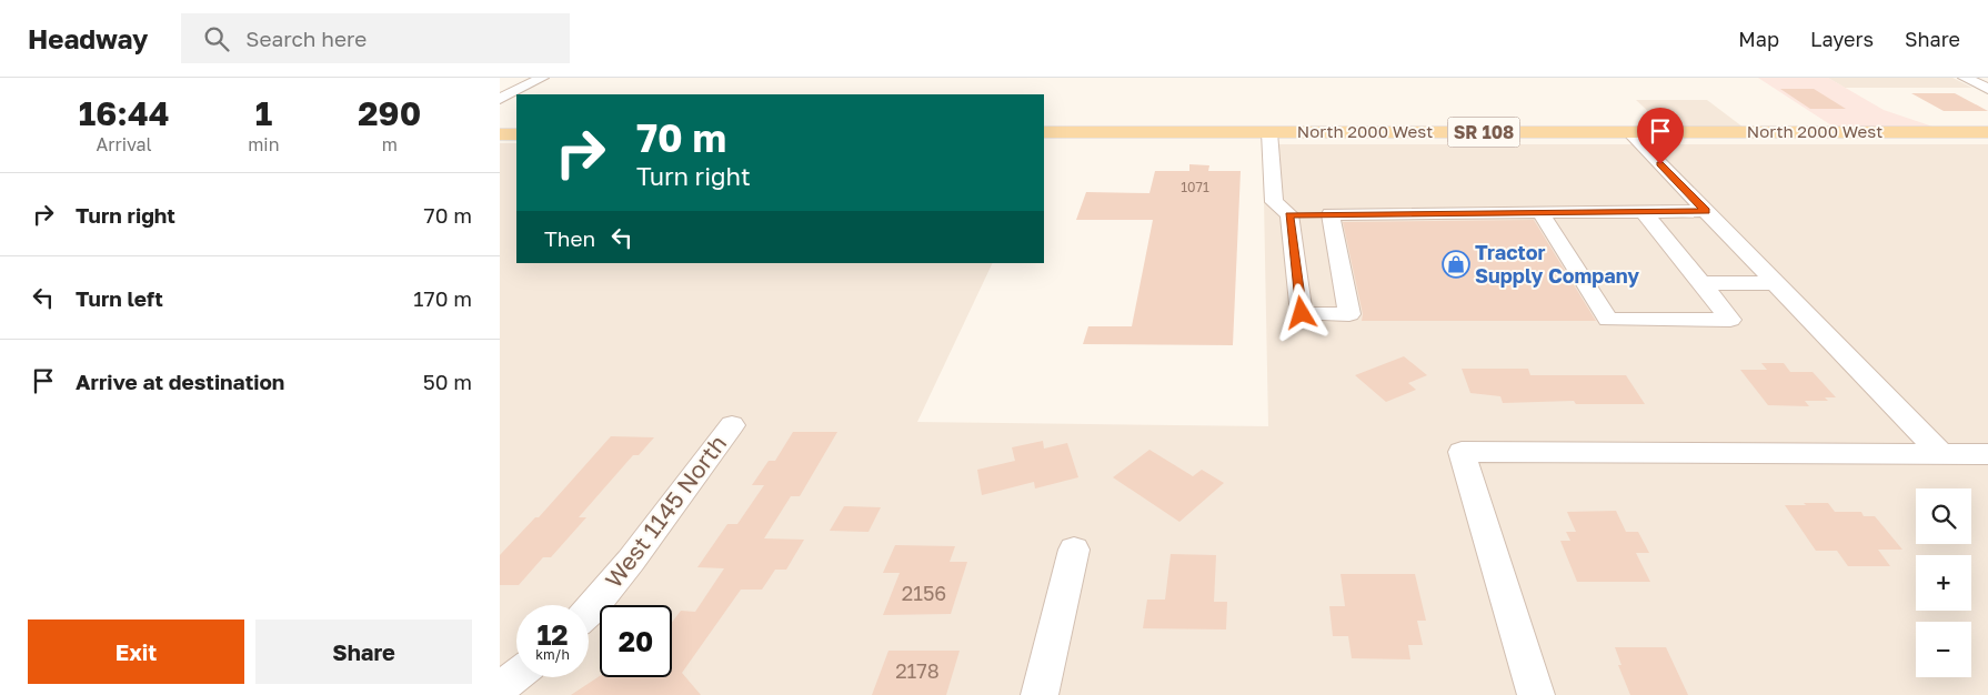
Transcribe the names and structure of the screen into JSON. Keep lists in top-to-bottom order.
{
  "streets": {
    "main road": ["North 2000 West", "SR 108"],
    "street": ["West 1145 North"]
  },
  "places": {
    "shop": ["Tractor Supply Company"]
  },
  "house_numbers": ["1071", "2156", "2178"],
  "page": {
    "header": "Headway",
    "search": "Search here",
    "nav": ["Map", "Layers", "Share"],
    "eta": [
      "16:44",
      "Arrival",
      "1",
      "min",
      "290",
      "m"
    ],
    "turn": ["70 m", "Turn right"],
    "list": [
      {
        "name": "Turn right",
        "value": "70 m"
      },
      {
        "name": "Turn left",
        "value": "170 m"
      },
      {
        "name": "Arrive at destination",
        "value": "50 m"
      }
    ],
    "then": "Then",
    "map_buttons": ["+", "−"],
    "speed": "12 km/h",
    "limit": "20",
    "buttons": ["Exit", "Share"]
  }
}
